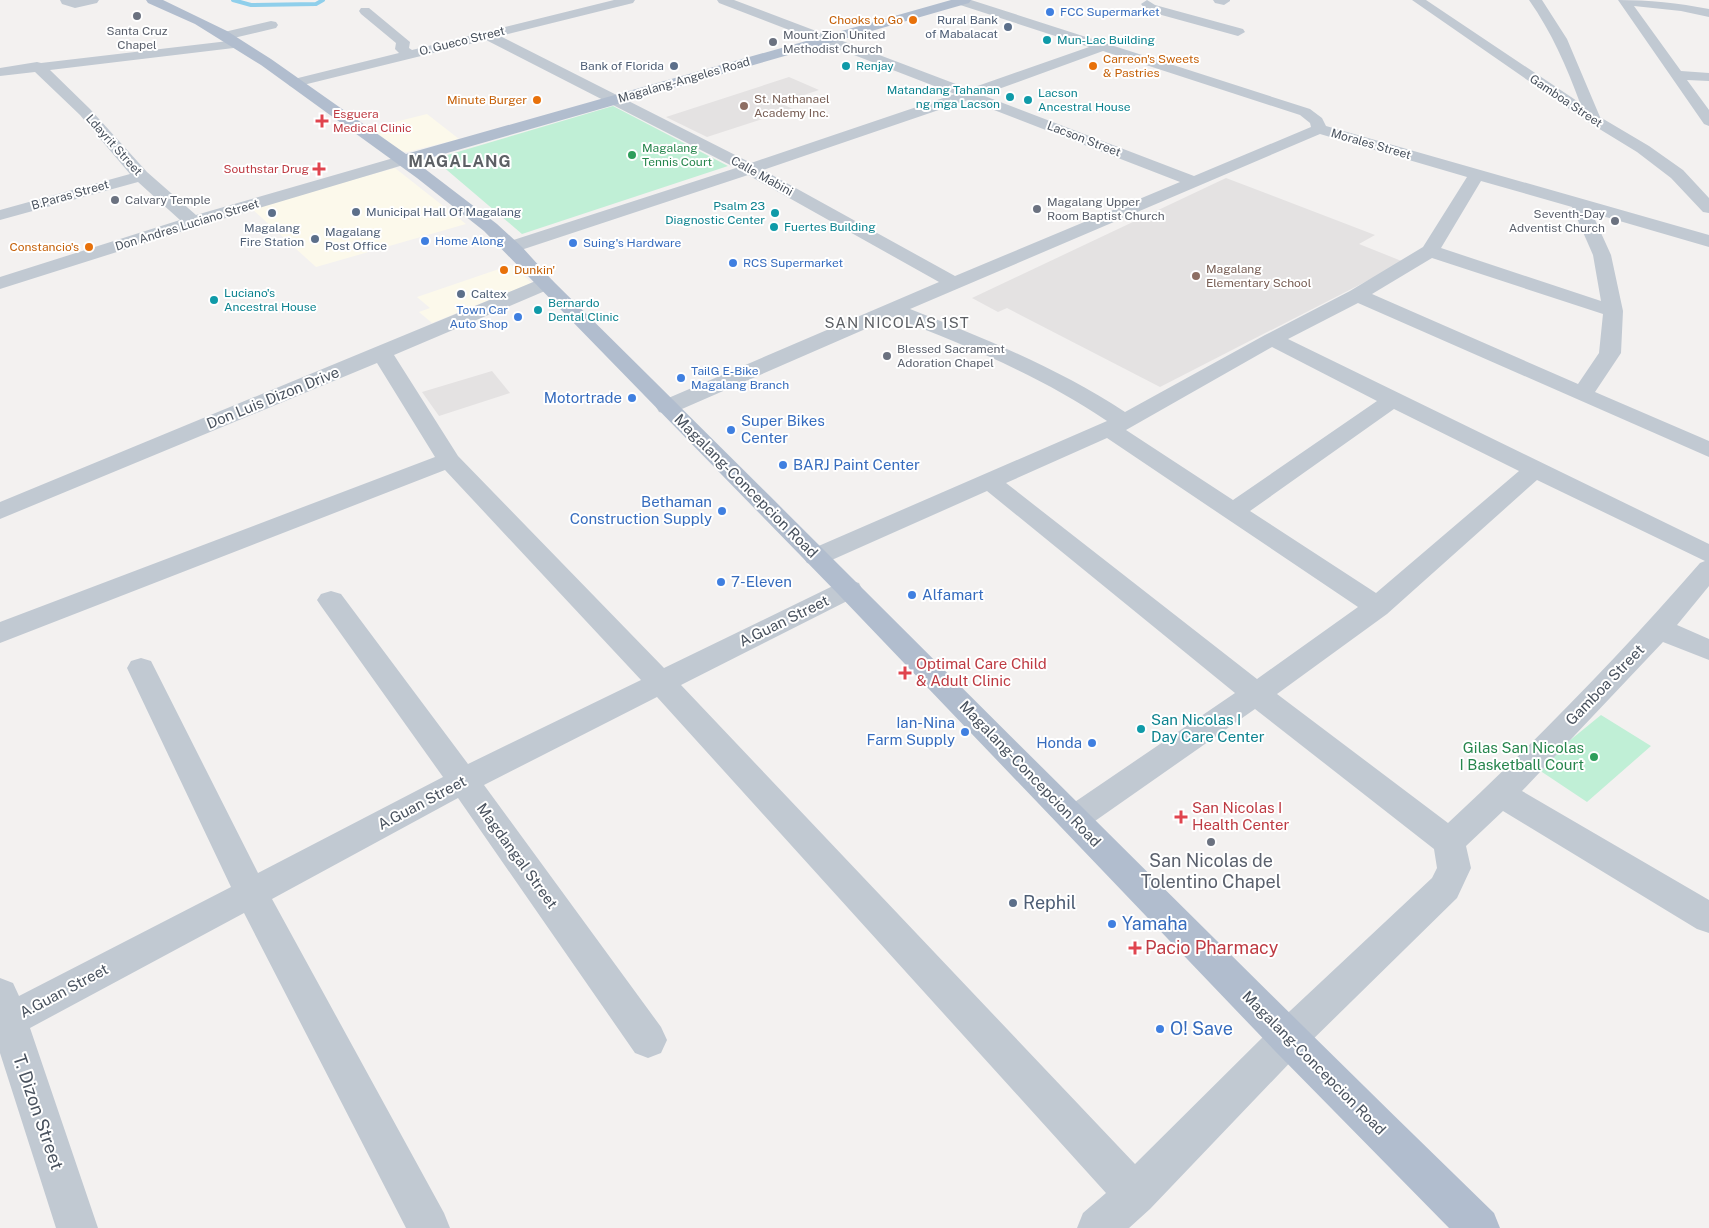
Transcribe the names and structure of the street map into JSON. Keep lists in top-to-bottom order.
{
  "streets": {
    "main road": ["Magalang-Angeles Road", "Magalang-Concepcion Road"],
    "street": [
      "O. Gueco Street",
      "Gamboa Street",
      "Lacson Street",
      "Morales Street",
      "Ldayrit Street",
      "Calle Mabini",
      "B.Paras Street",
      "Don Andres Luciano Street",
      "Don Luis Dizon Drive",
      "A.Guan Street",
      "Magdangal Street",
      "T. Dizon Street"
    ]
  },
  "crossings": [
    ["O. Gueco Street", "Calle Mabini"],
    ["O. Gueco Street", "Magalang-Concepcion Road"],
    ["Magalang-Angeles Road", "Lacson Street"],
    ["Magalang-Angeles Road", "Morales Street"],
    ["Magalang-Angeles Road", "Calle Mabini"],
    ["Magalang-Angeles Road", "Don Andres Luciano Street"],
    ["Magalang-Angeles Road", "Magalang-Concepcion Road"],
    ["Ldayrit Street", "B.Paras Street"],
    ["Ldayrit Street", "Don Andres Luciano Street"],
    ["Don Andres Luciano Street", "Magalang-Concepcion Road"],
    ["Don Luis Dizon Drive", "Magalang-Concepcion Road"],
    ["Magalang-Concepcion Road", "A.Guan Street"],
    ["A.Guan Street", "Magdangal Street"],
    ["A.Guan Street", "T. Dizon Street"]
  ],
  "districts": ["MAGALANG", "SAN NICOLAS 1ST"],
  "places": {
    "other": [
      "FCC Supermarket",
      "Santa Cruz Chapel",
      "Chooks to Go",
      "Rural Bank of Mabalacat",
      "Mun-Lac Building",
      "Mount Zion United Methodist Church",
      "Bank of Florida",
      "Renjay",
      "Carreon's Sweets & Pastries",
      "Matandang Tahanan ng mga Lacson",
      "Minute Burger",
      "Lacson Ancestral House",
      "St. Nathanael Academy Inc.",
      "Magalang Tennis Court",
      "Calvary Temple",
      "Magalang Upper Room Baptist Church",
      "Municipal Hall Of Magalang",
      "Magalang Fire Station",
      "Psalm 23 Diagnostic Center",
      "Seventh-Day Adventist Church",
      "Fuertes Building",
      "Magalang Post Office",
      "Home Along",
      "Suing's Hardware",
      "Constancio's",
      "RCS Supermarket",
      "Dunkin'",
      "Magalang Elementary School",
      "Caltex",
      "Luciano's Ancestral House",
      "Bernardo Dental Clinic",
      "Town Car Auto Shop",
      "Blessed Sacrament Adoration Chapel",
      "TailG E-Bike Magalang Branch",
      "Motortrade",
      "Super Bikes Center",
      "BARJ Paint Center",
      "Bethaman Construction Supply",
      "7-Eleven",
      "Alfamart",
      "San Nicolas I Day Care Center",
      "Ian-Nina Farm Supply",
      "Honda",
      "Gilas San Nicolas I Basketball Court",
      "San Nicolas de Tolentino Chapel",
      "Rephil",
      "Yamaha",
      "O! Save"
    ],
    "health": [
      "Esguera Medical Clinic",
      "Southstar Drug",
      "Optimal Care Child & Adult Clinic",
      "San Nicolas I Health Center",
      "Pacio Pharmacy"
    ]
  }
}
